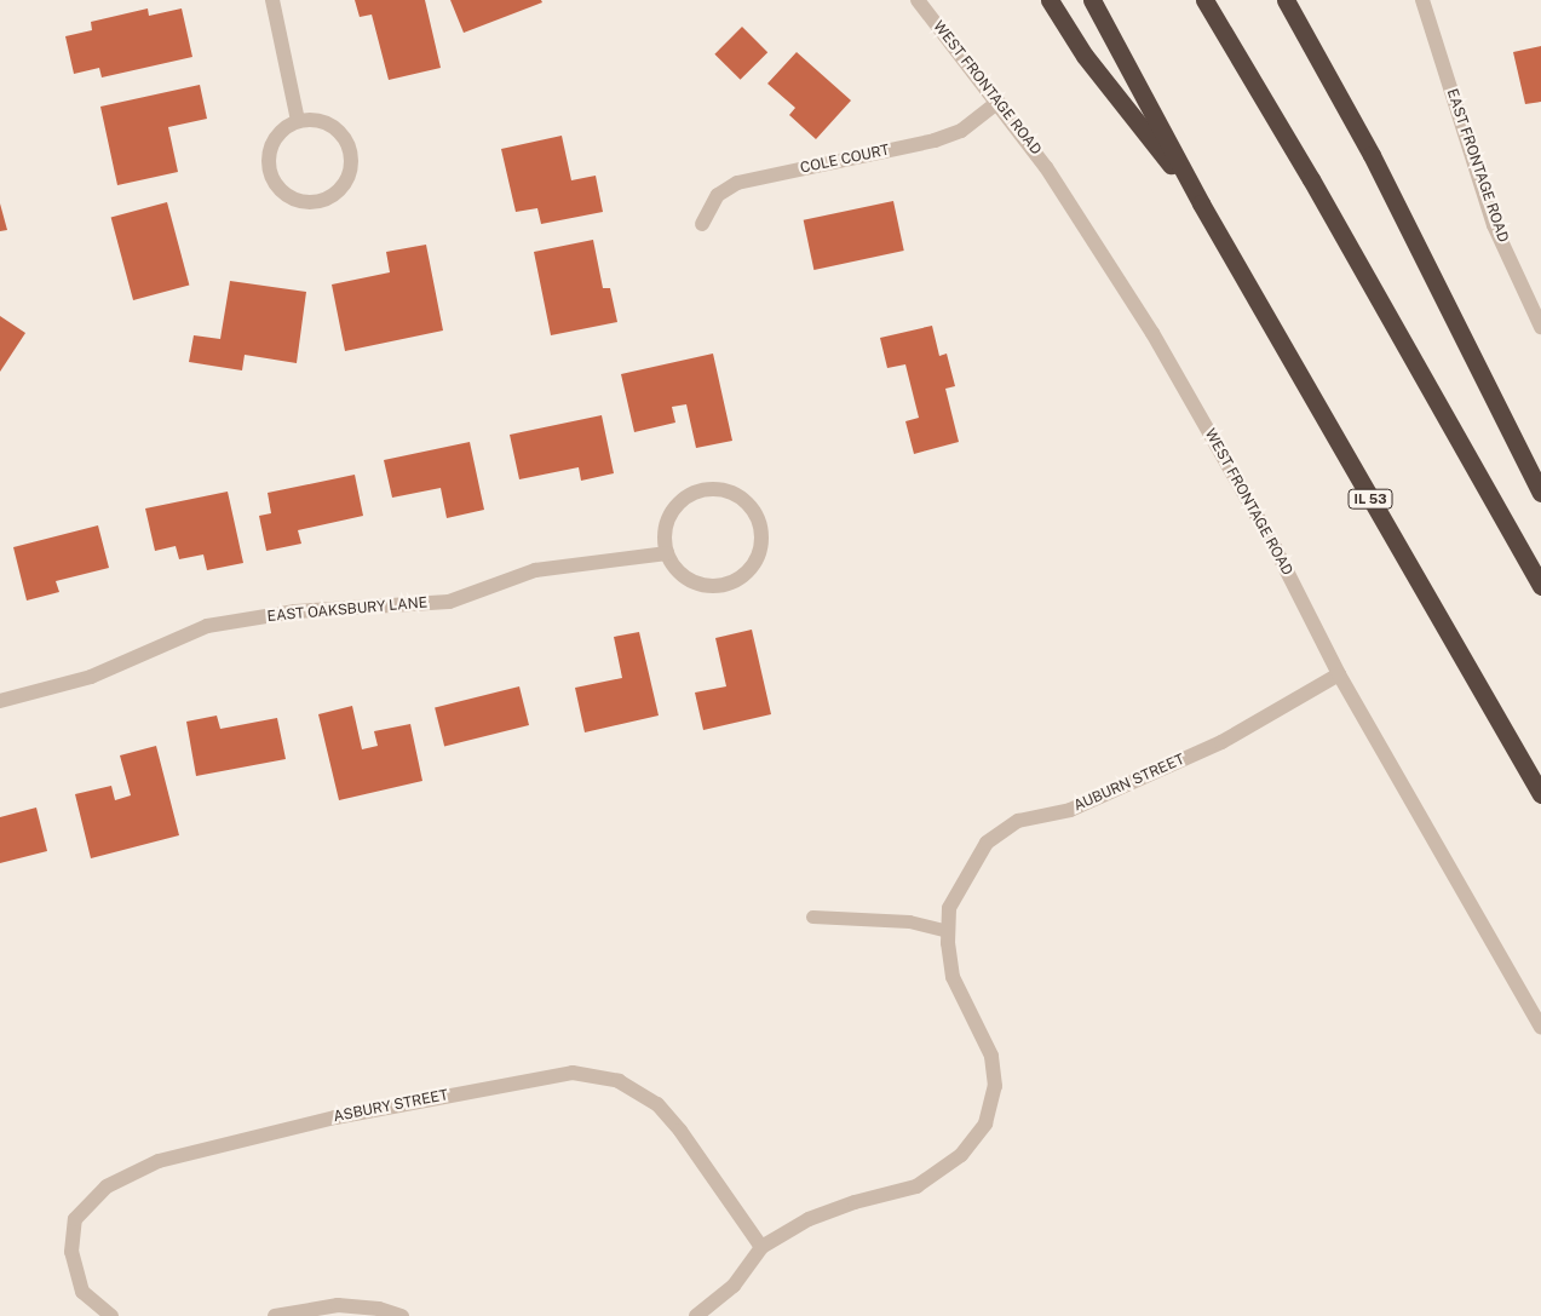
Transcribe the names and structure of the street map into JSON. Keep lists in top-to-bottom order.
{
  "streets": {
    "highway": ["IL 53"],
    "street": [
      "WEST FRONTAGE ROAD",
      "COLE COURT",
      "EAST FRONTAGE ROAD",
      "EAST OAKSBURY LANE",
      "AUBURN STREET",
      "ASBURY STREET"
    ]
  },
  "crossings": [
    ["WEST FRONTAGE ROAD", "COLE COURT"],
    ["WEST FRONTAGE ROAD", "AUBURN STREET"],
    ["AUBURN STREET", "ASBURY STREET"]
  ]
}
